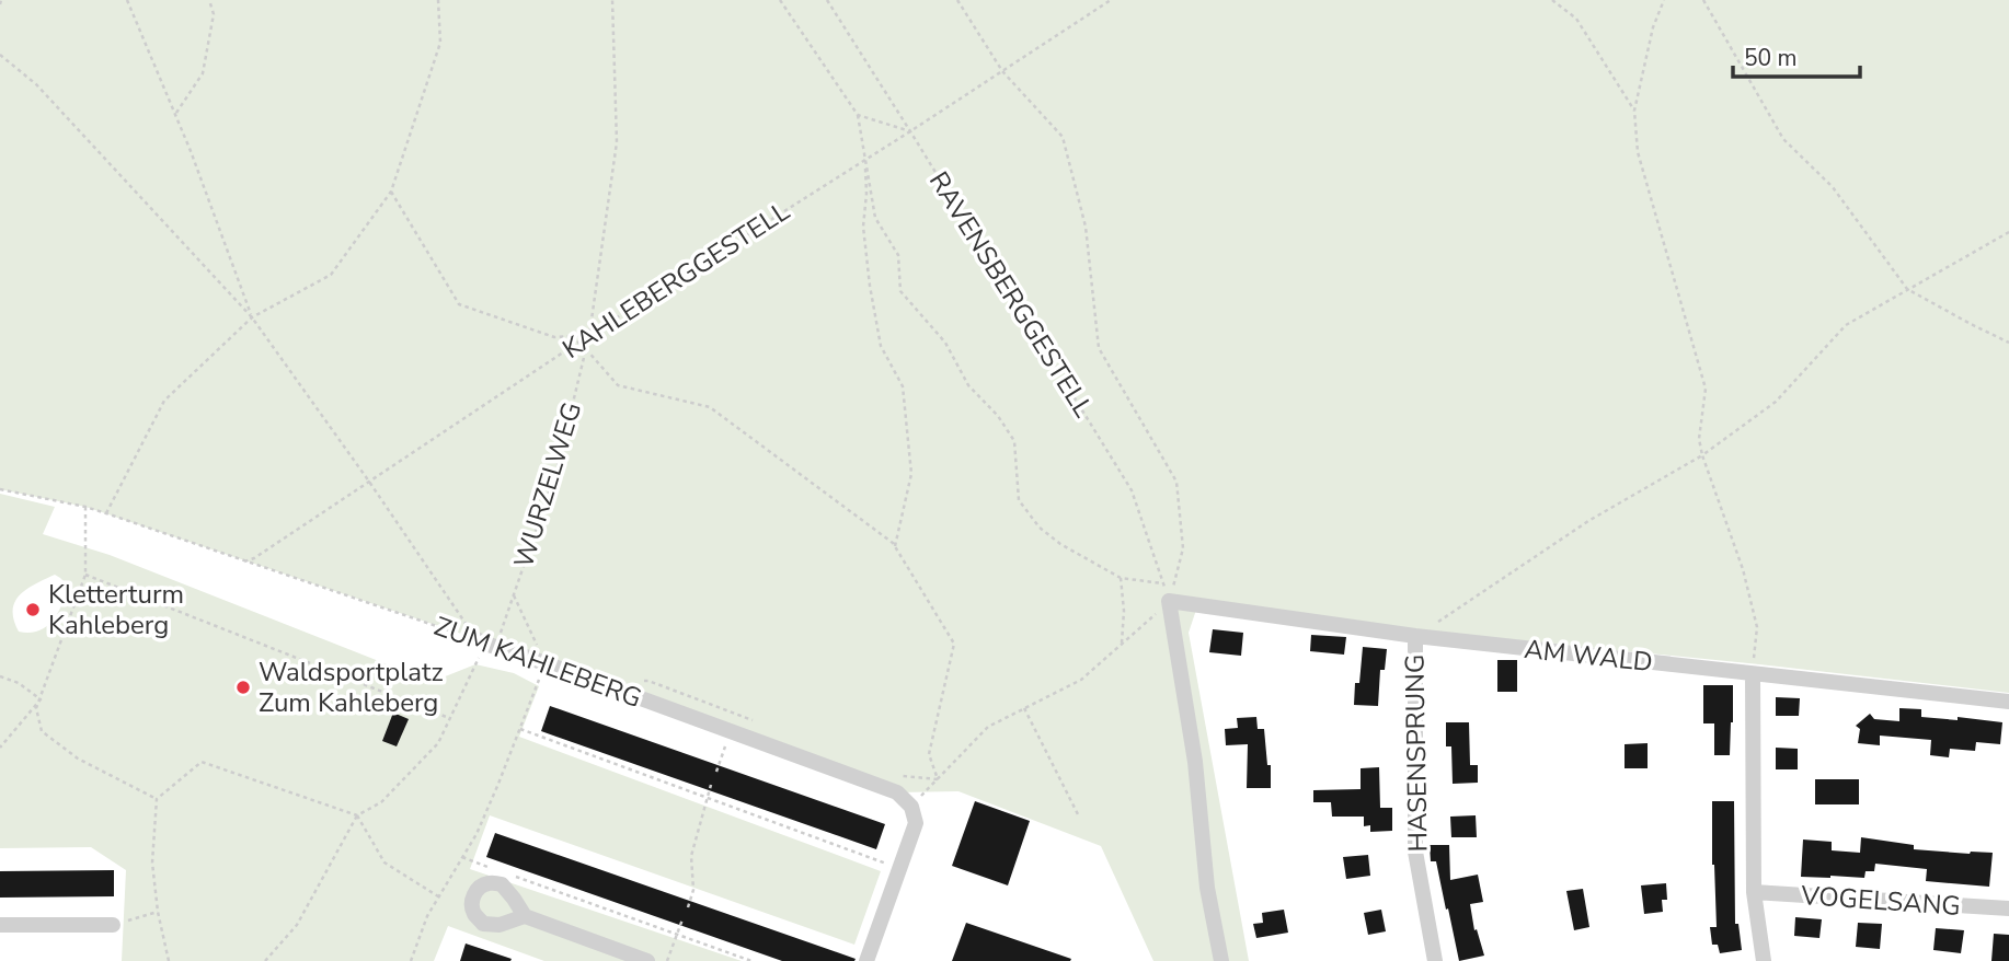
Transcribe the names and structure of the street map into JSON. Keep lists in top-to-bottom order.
{
  "streets": {
    "street": [
      "AM WALD",
      "ZUM KAHLEBERG",
      "HASENSPRUNG",
      "VOGELSANG"
    ],
    "path": ["KAHLEBERGGESTELL", "RAVENSBERGGESTELL", "WURZELWEG"]
  },
  "crossings": [
    ["KAHLEBERGGESTELL", "RAVENSBERGGESTELL"],
    ["KAHLEBERGGESTELL", "WURZELWEG"],
    ["KAHLEBERGGESTELL", "ZUM KAHLEBERG"],
    ["RAVENSBERGGESTELL", "AM WALD"],
    ["WURZELWEG", "ZUM KAHLEBERG"],
    ["AM WALD", "HASENSPRUNG"]
  ],
  "places": ["Kletterturm Kahleberg", "Waldsportplatz Zum Kahleberg"],
  "scale_bar": "50 m"
}
